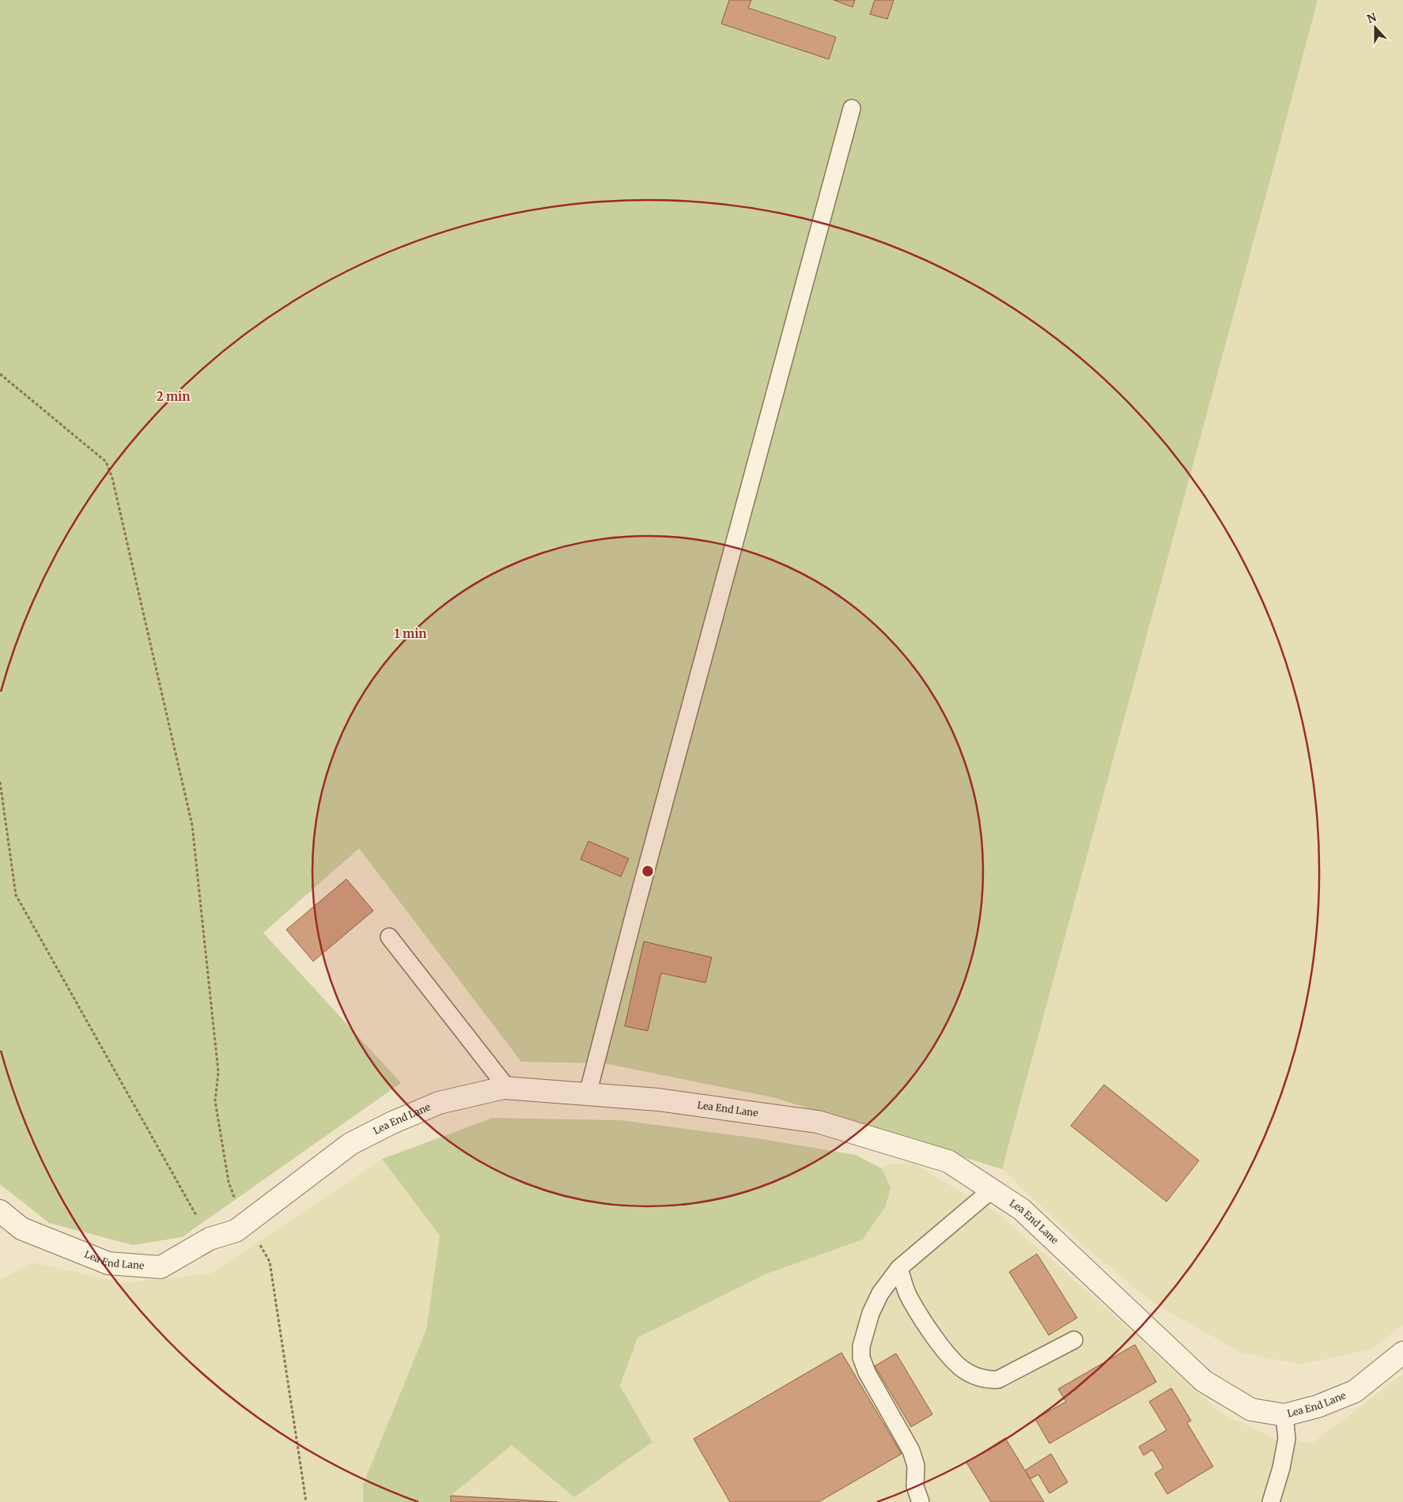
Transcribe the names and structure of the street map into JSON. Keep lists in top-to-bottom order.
{
  "streets": {
    "street": ["Lea End Lane"]
  },
  "north": "top",
  "rings": ["2 min", "1 min"]
}
